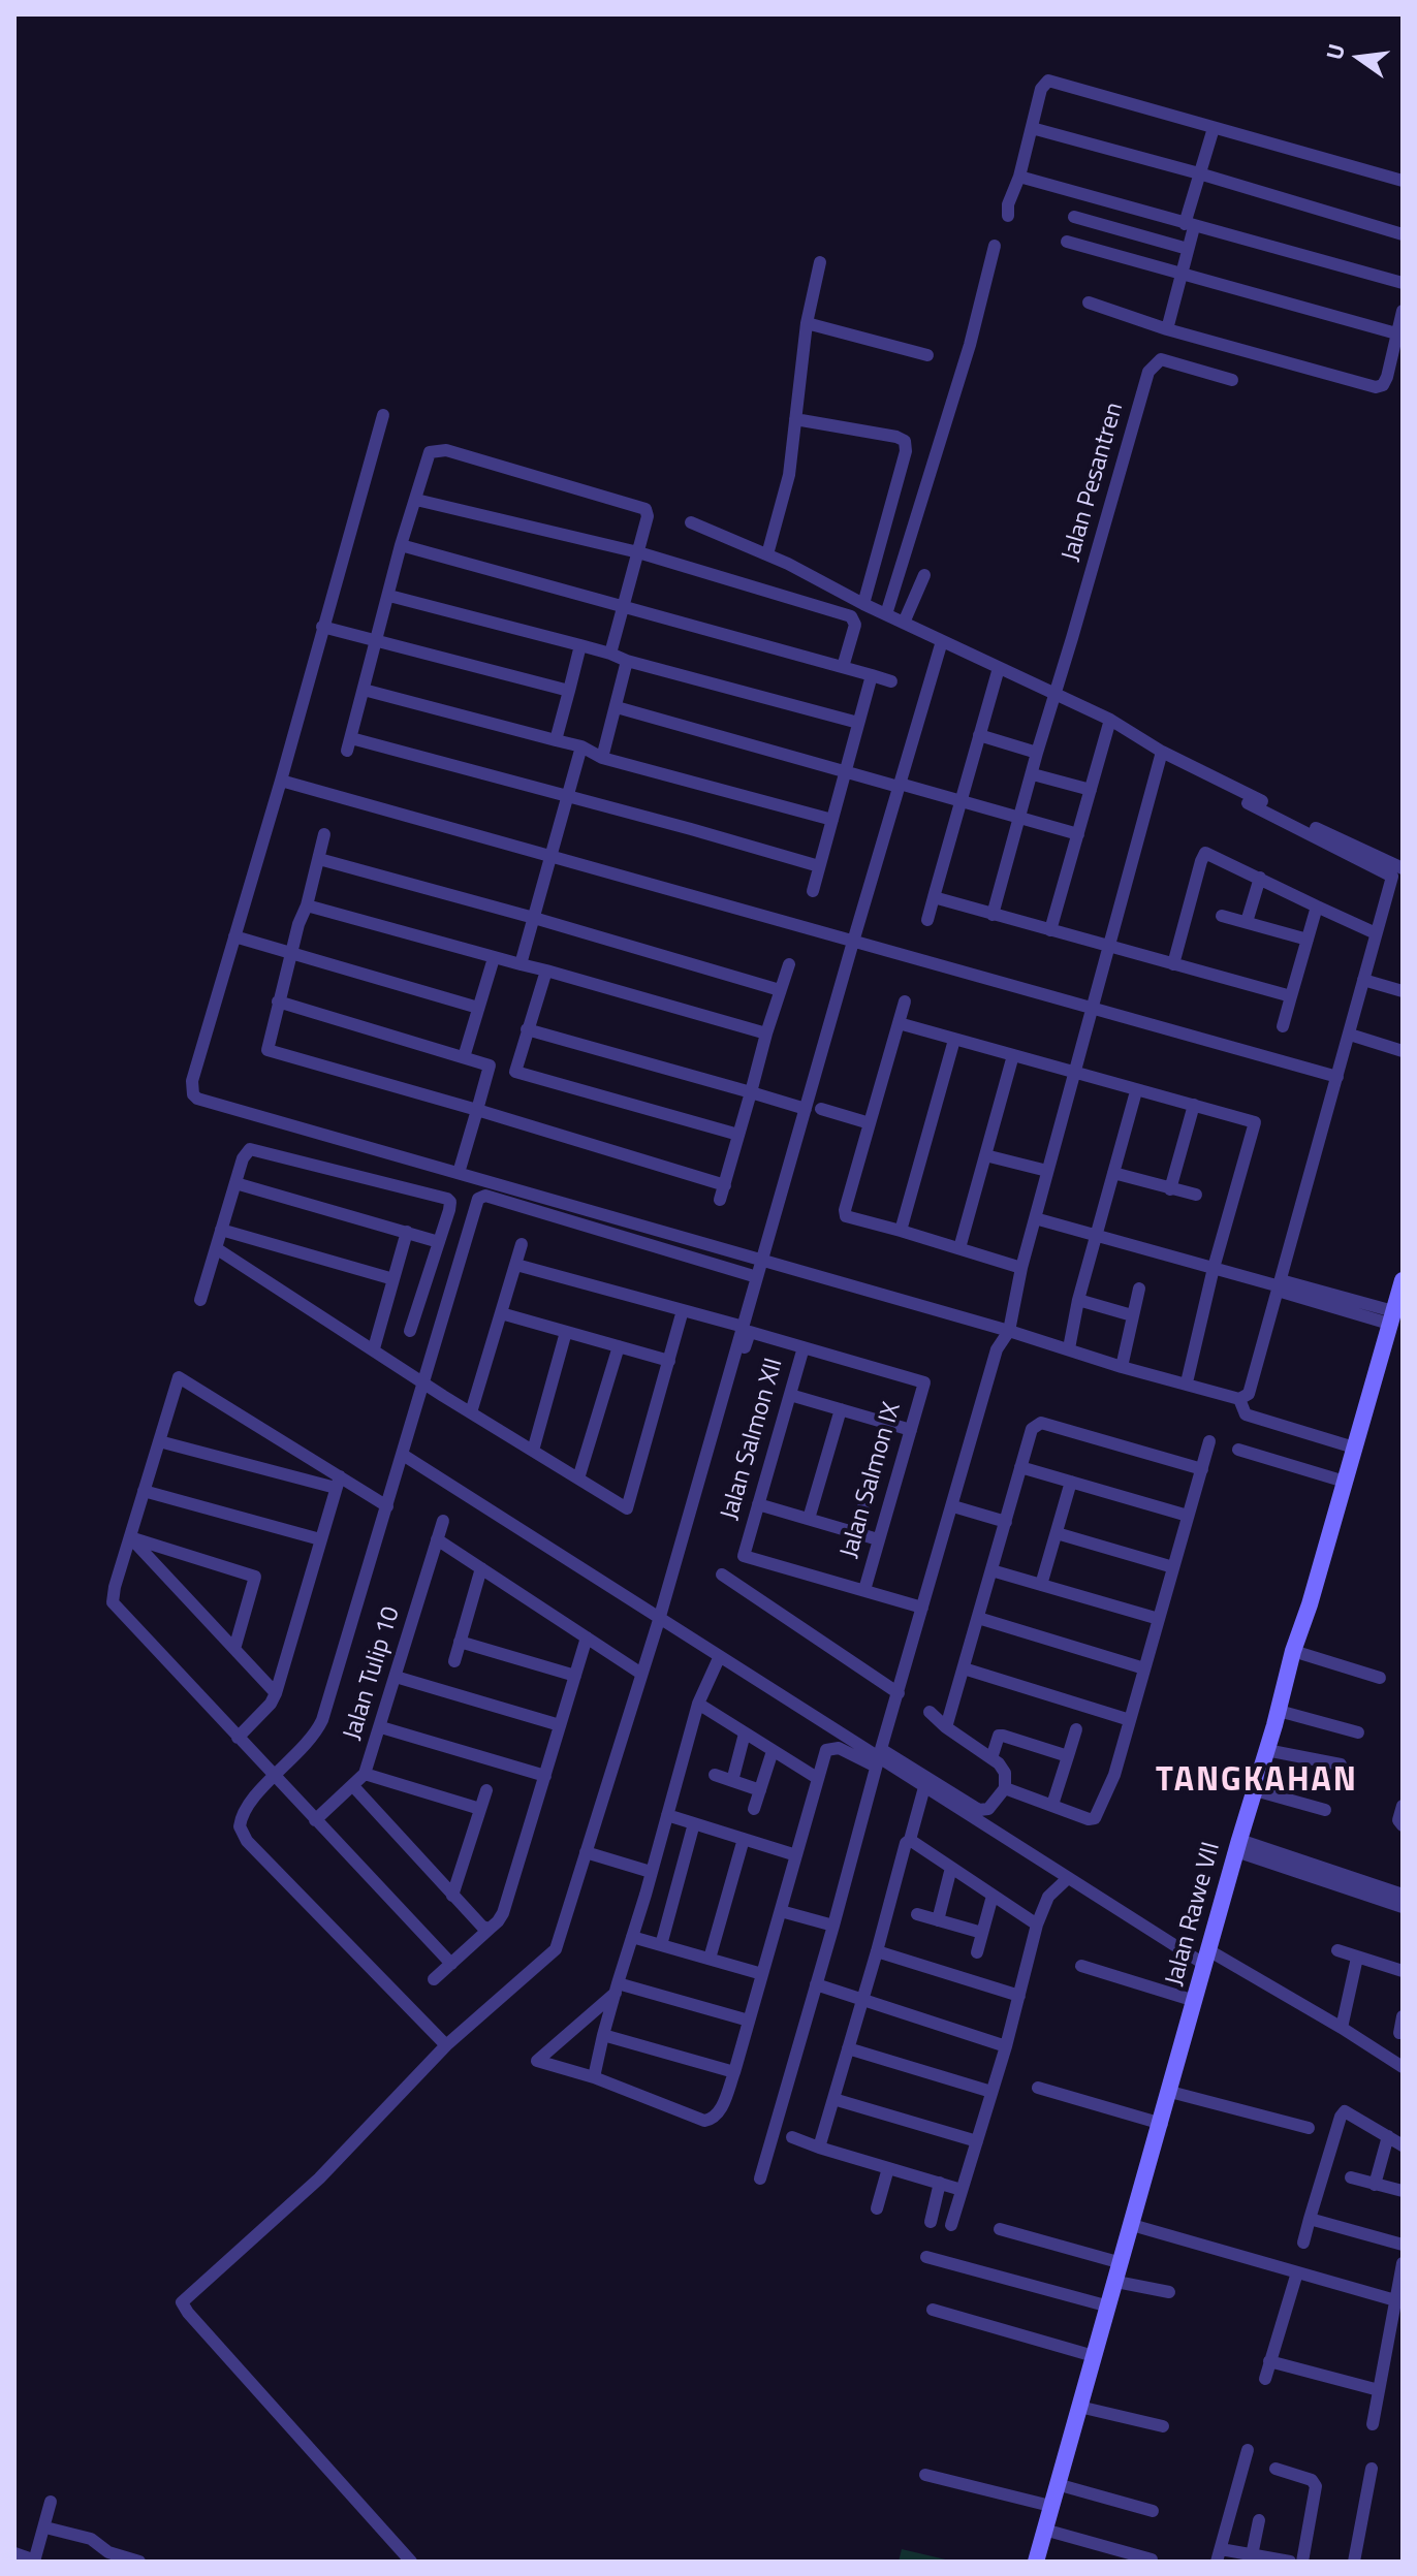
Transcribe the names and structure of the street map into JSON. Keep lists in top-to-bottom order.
{
  "streets": {
    "main road": ["Jalan Rawe VII"],
    "street": [
      "Jalan Pesantren",
      "Jalan Salmon XII",
      "Jalan Salmon IX",
      "Jalan Tulip 10"
    ]
  },
  "crossings": [
    ["Jalan Salmon XII", "Jalan Salmon IX"]
  ],
  "districts": ["TANGKAHAN"],
  "north": "left"
}
